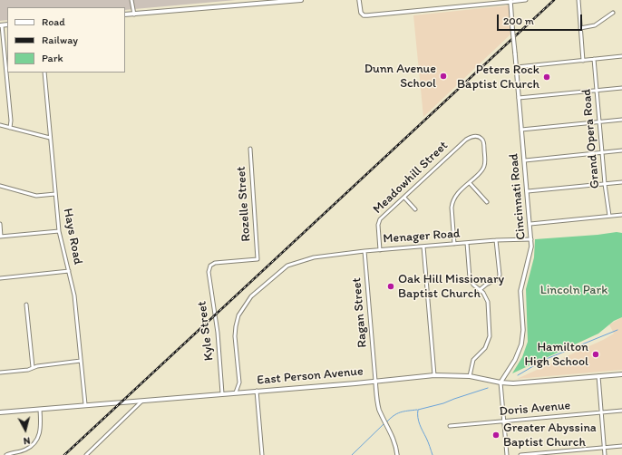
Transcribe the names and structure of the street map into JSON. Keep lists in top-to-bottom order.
{
  "streets": {
    "main road": ["East Person Avenue"],
    "street": [
      "Grand Opera Road",
      "Meadowhill Street",
      "Cincinnati Road",
      "Rozelle Street",
      "Hays Road",
      "Menager Road",
      "Ragan Street",
      "Kyle Street",
      "Doris Avenue"
    ]
  },
  "crossings": [
    ["Meadowhill Street", "Menager Road"],
    ["Cincinnati Road", "Menager Road"],
    ["Cincinnati Road", "East Person Avenue"],
    ["Rozelle Street", "Kyle Street"],
    ["Hays Road", "East Person Avenue"],
    ["Menager Road", "Ragan Street"],
    ["Menager Road", "East Person Avenue"],
    ["Ragan Street", "East Person Avenue"],
    ["Kyle Street", "East Person Avenue"]
  ],
  "parks": ["Lincoln Park"],
  "places": [
    "Dunn Avenue School",
    "Peters Rock Baptist Church",
    "Oak Hill Missionary Baptist Church",
    "Hamilton High School",
    "Greater Abyssina Baptist Church"
  ],
  "legend": ["Road", "Railway", "Park"],
  "scale_bar": "200 m",
  "north": "bottom"
}
